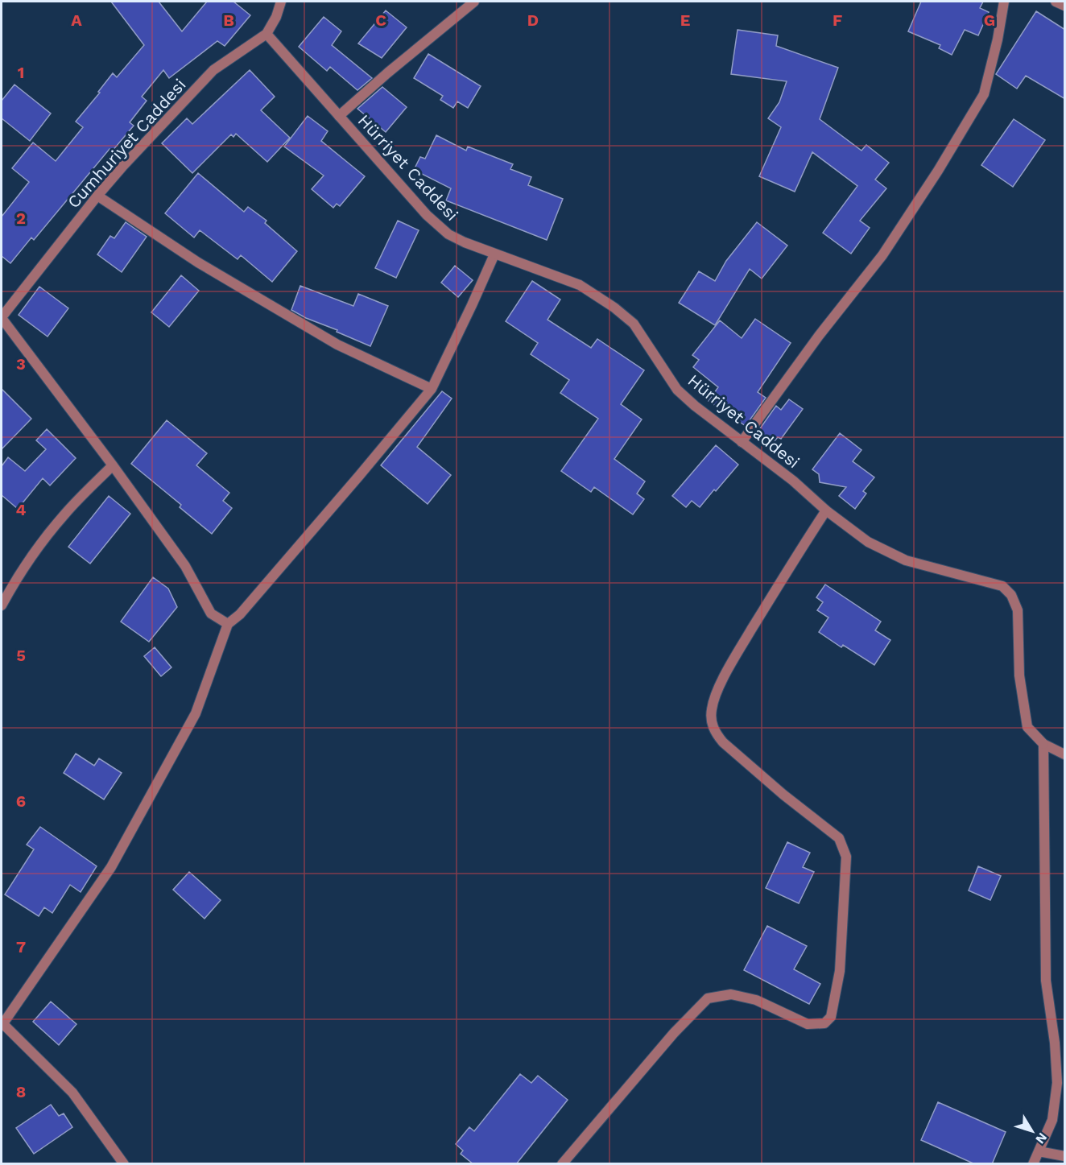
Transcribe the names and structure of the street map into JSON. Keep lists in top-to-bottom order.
{
  "streets": {
    "street": ["Cumhuriyet Caddesi", "Hürriyet Caddesi"]
  },
  "crossings": [
    ["Cumhuriyet Caddesi", "Hürriyet Caddesi"]
  ],
  "north": "bottom right",
  "grid": {
    "columns": [
      "A",
      "B",
      "C",
      "D",
      "E",
      "F",
      "G"
    ],
    "rows": [
      "1",
      "2",
      "3",
      "4",
      "5",
      "6",
      "7",
      "8"
    ]
  }
}
